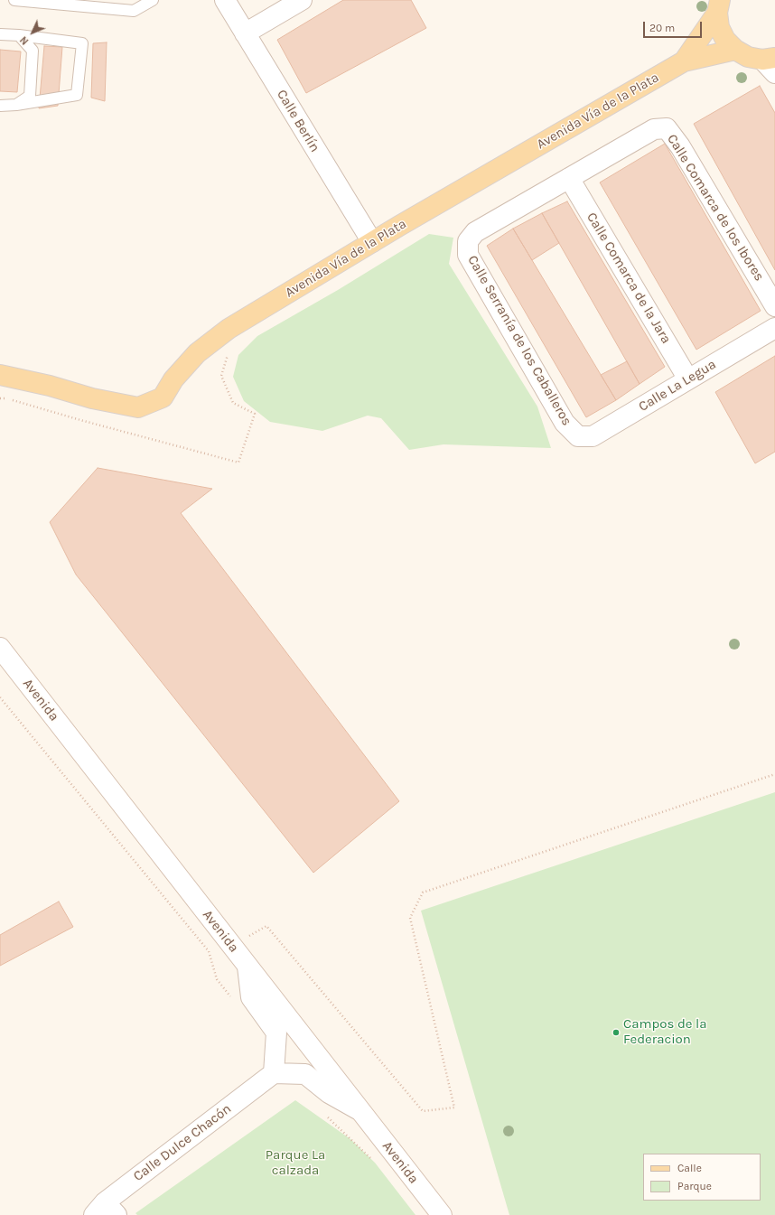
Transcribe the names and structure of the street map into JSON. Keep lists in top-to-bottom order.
{
  "streets": {
    "main road": ["Avenida Vía de la Plata"],
    "street": [
      "Calle Berlín",
      "Calle Comarca de los Ibores",
      "Calle Comarca de la Jara",
      "Calle Serranía de los Caballeros",
      "Calle La Legua",
      "Avenida",
      "Calle Dulce Chacón"
    ]
  },
  "crossings": [
    ["Avenida Vía de la Plata", "Calle Berlín"],
    ["Calle Comarca de los Ibores", "Calle Comarca de la Jara"],
    ["Calle Comarca de los Ibores", "Calle Serranía de los Caballeros"],
    ["Calle Comarca de la Jara", "Calle Serranía de los Caballeros"],
    ["Calle Comarca de la Jara", "Calle La Legua"],
    ["Calle Serranía de los Caballeros", "Calle La Legua"]
  ],
  "parks": ["Parque La calzada"],
  "places": ["Campos de la Federacion"],
  "legend": ["Calle", "Parque"],
  "scale_bar": "20 m",
  "north": "bottom left"
}
